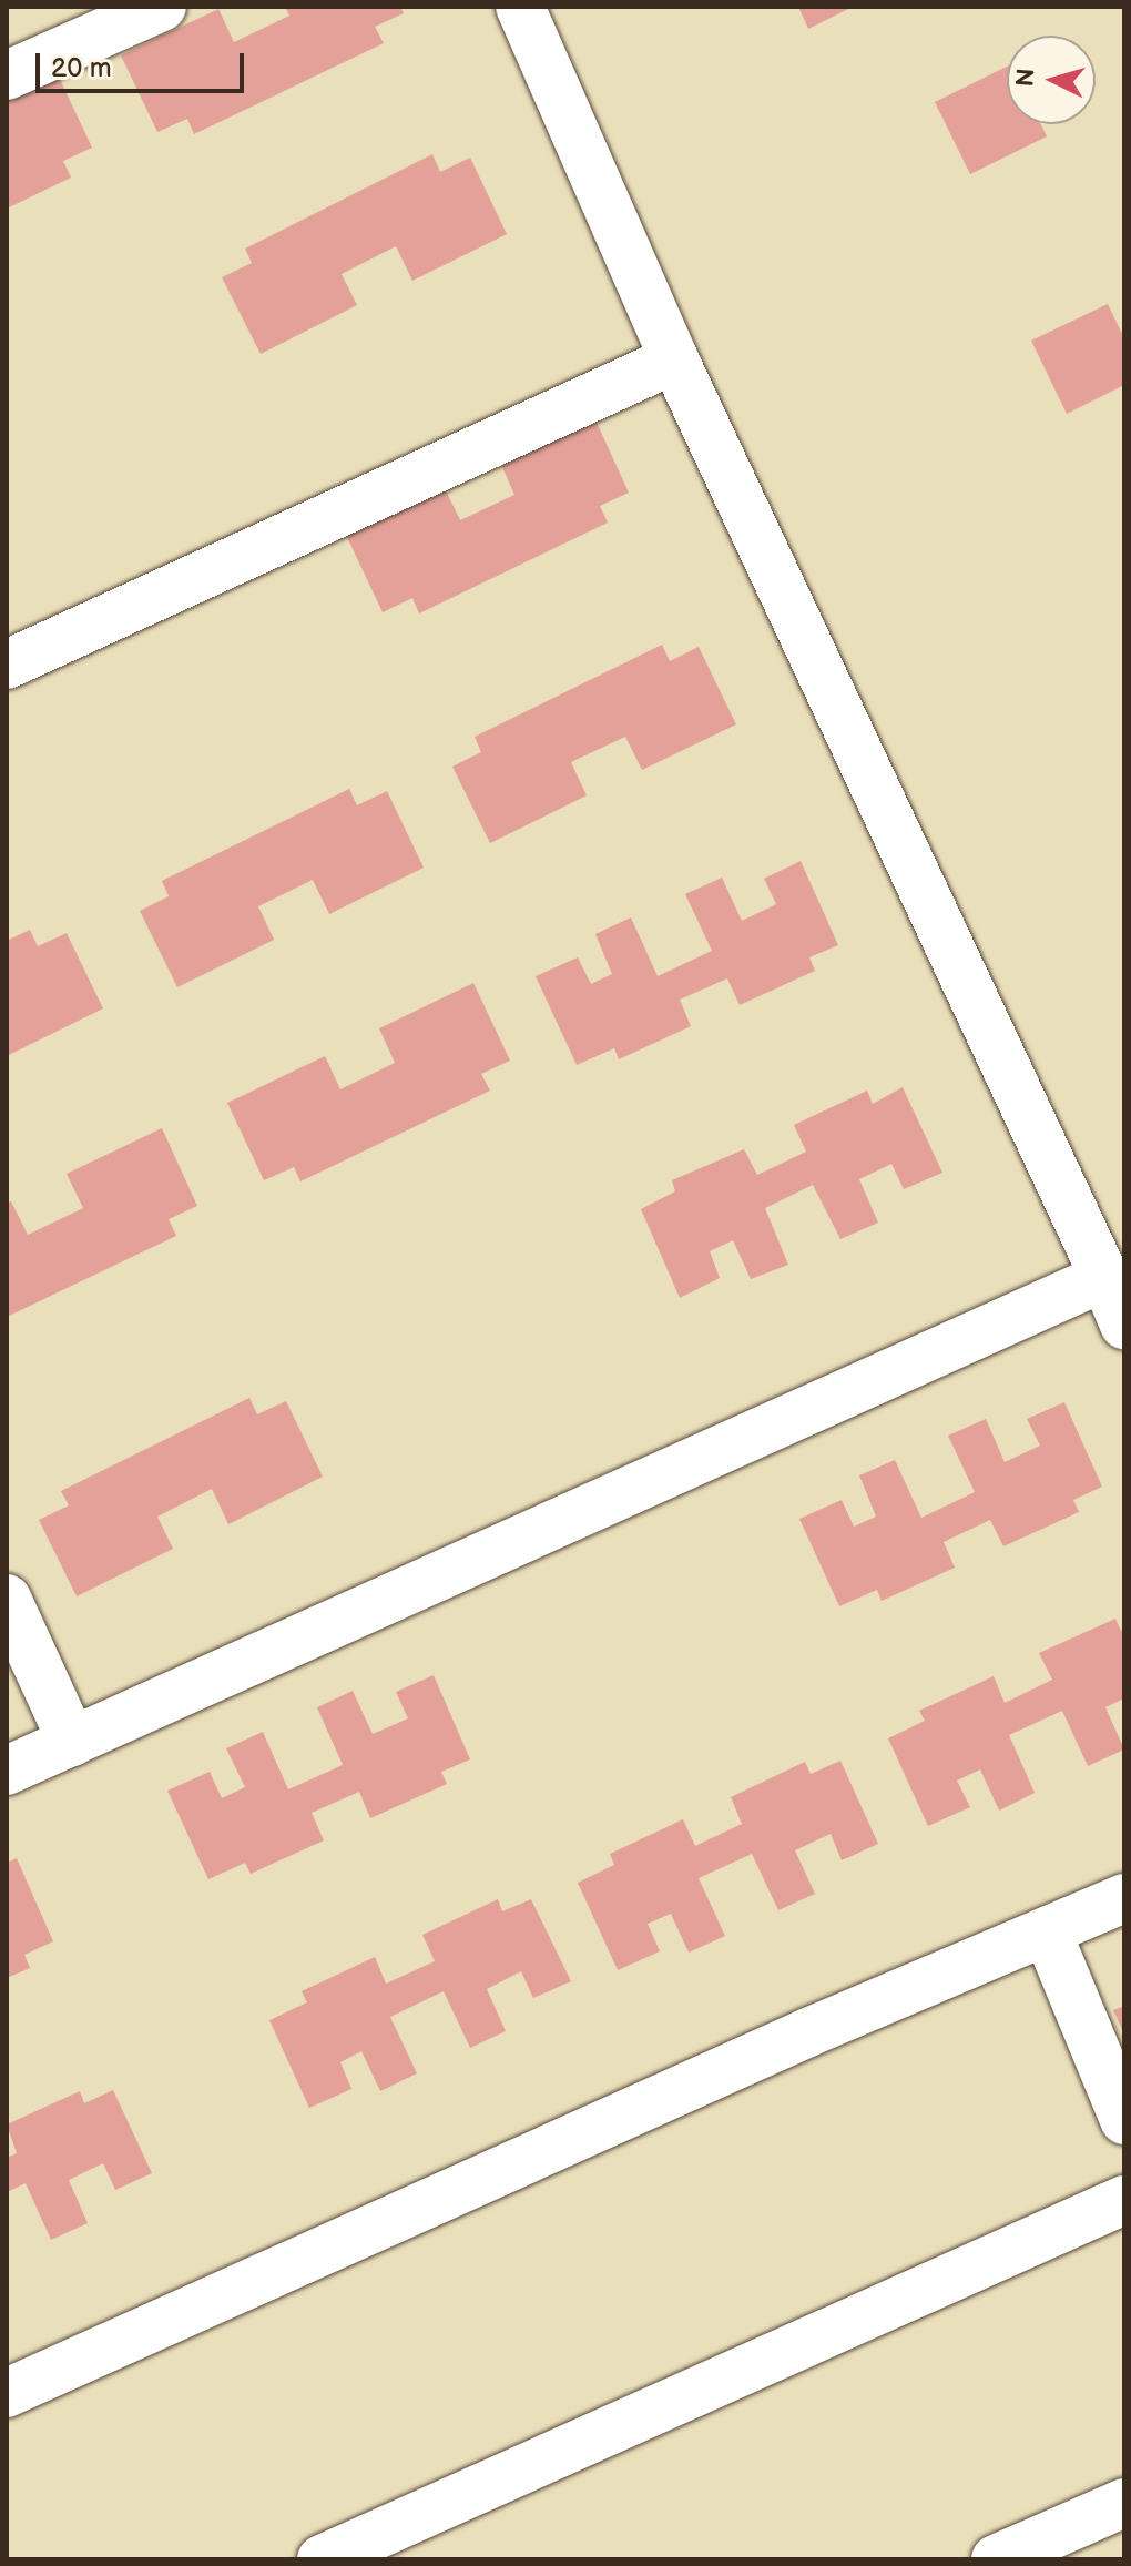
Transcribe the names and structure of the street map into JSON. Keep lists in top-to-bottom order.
{
  "scale_bar": "20 m",
  "north": "left"
}
